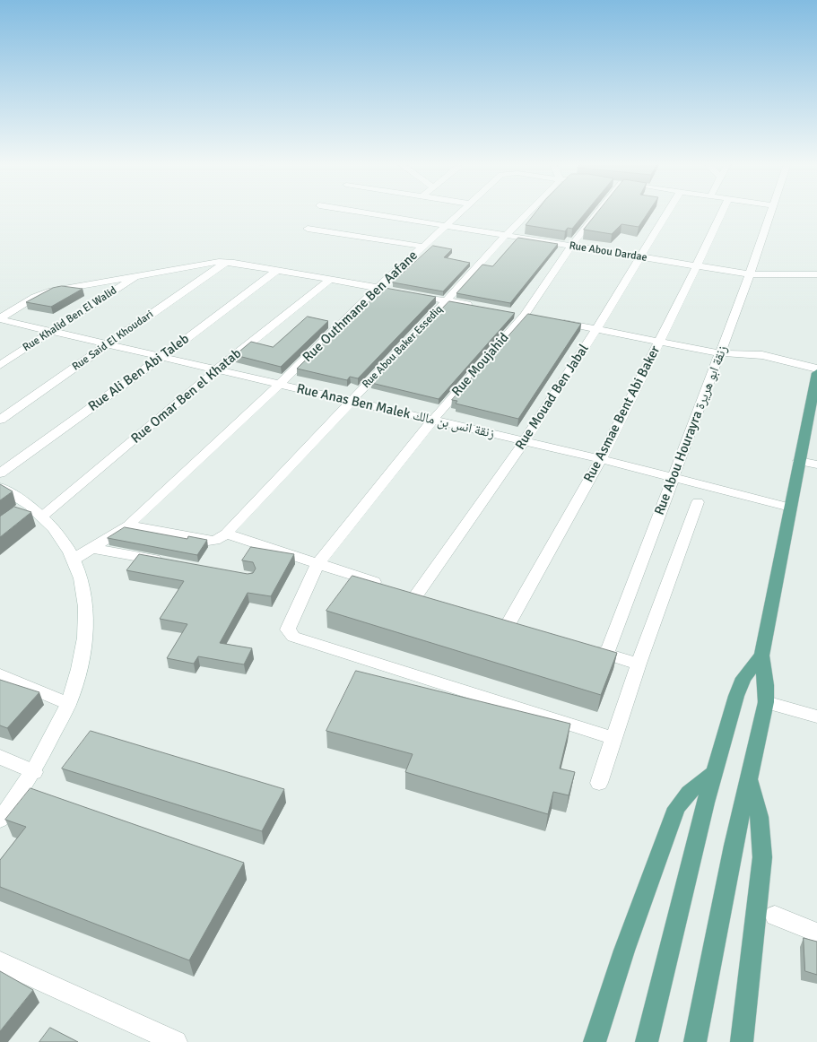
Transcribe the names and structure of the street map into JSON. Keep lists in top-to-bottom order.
{
  "streets": {
    "street": [
      "Rue Abou Dardae",
      "Rue Outhmane Ben Aafane",
      "Rue Khalid Ben El Walid",
      "Rue Said El Khoudari",
      "Rue Abou Baker Essediq",
      "Rue Moujahid",
      "Rue Ali Ben Abi Taleb",
      "Rue Omar Ben el Khatab",
      "Rue Mouad Ben Jabal",
      "Rue Anas Ben Malek زنقة انس بن مالك",
      "Rue Asmae Bent Abi Baker",
      "Rue Abou Hourayra زنقة ابو هريرة"
    ]
  },
  "crossings": [
    ["Rue Abou Dardae", "Rue Outhmane Ben Aafane"],
    ["Rue Abou Dardae", "Rue Abou Baker Essediq"],
    ["Rue Abou Dardae", "Rue Moujahid"],
    ["Rue Abou Dardae", "Rue Mouad Ben Jabal"],
    ["Rue Abou Dardae", "Rue Asmae Bent Abi Baker"],
    ["Rue Abou Dardae", "Rue Abou Hourayra زنقة ابو هريرة"],
    ["Rue Outhmane Ben Aafane", "Rue Anas Ben Malek زنقة انس بن مالك"],
    ["Rue Khalid Ben El Walid", "Rue Anas Ben Malek زنقة انس بن مالك"],
    ["Rue Said El Khoudari", "Rue Anas Ben Malek زنقة انس بن مالك"],
    ["Rue Abou Baker Essediq", "Rue Anas Ben Malek زنقة انس بن مالك"],
    ["Rue Moujahid", "Rue Anas Ben Malek زنقة انس بن مالك"],
    ["Rue Ali Ben Abi Taleb", "Rue Anas Ben Malek زنقة انس بن مالك"],
    ["Rue Omar Ben el Khatab", "Rue Anas Ben Malek زنقة انس بن مالك"],
    ["Rue Mouad Ben Jabal", "Rue Anas Ben Malek زنقة انس بن مالك"],
    ["Rue Anas Ben Malek زنقة انس بن مالك", "Rue Asmae Bent Abi Baker"],
    ["Rue Anas Ben Malek زنقة انس بن مالك", "Rue Abou Hourayra زنقة ابو هريرة"]
  ]
}
